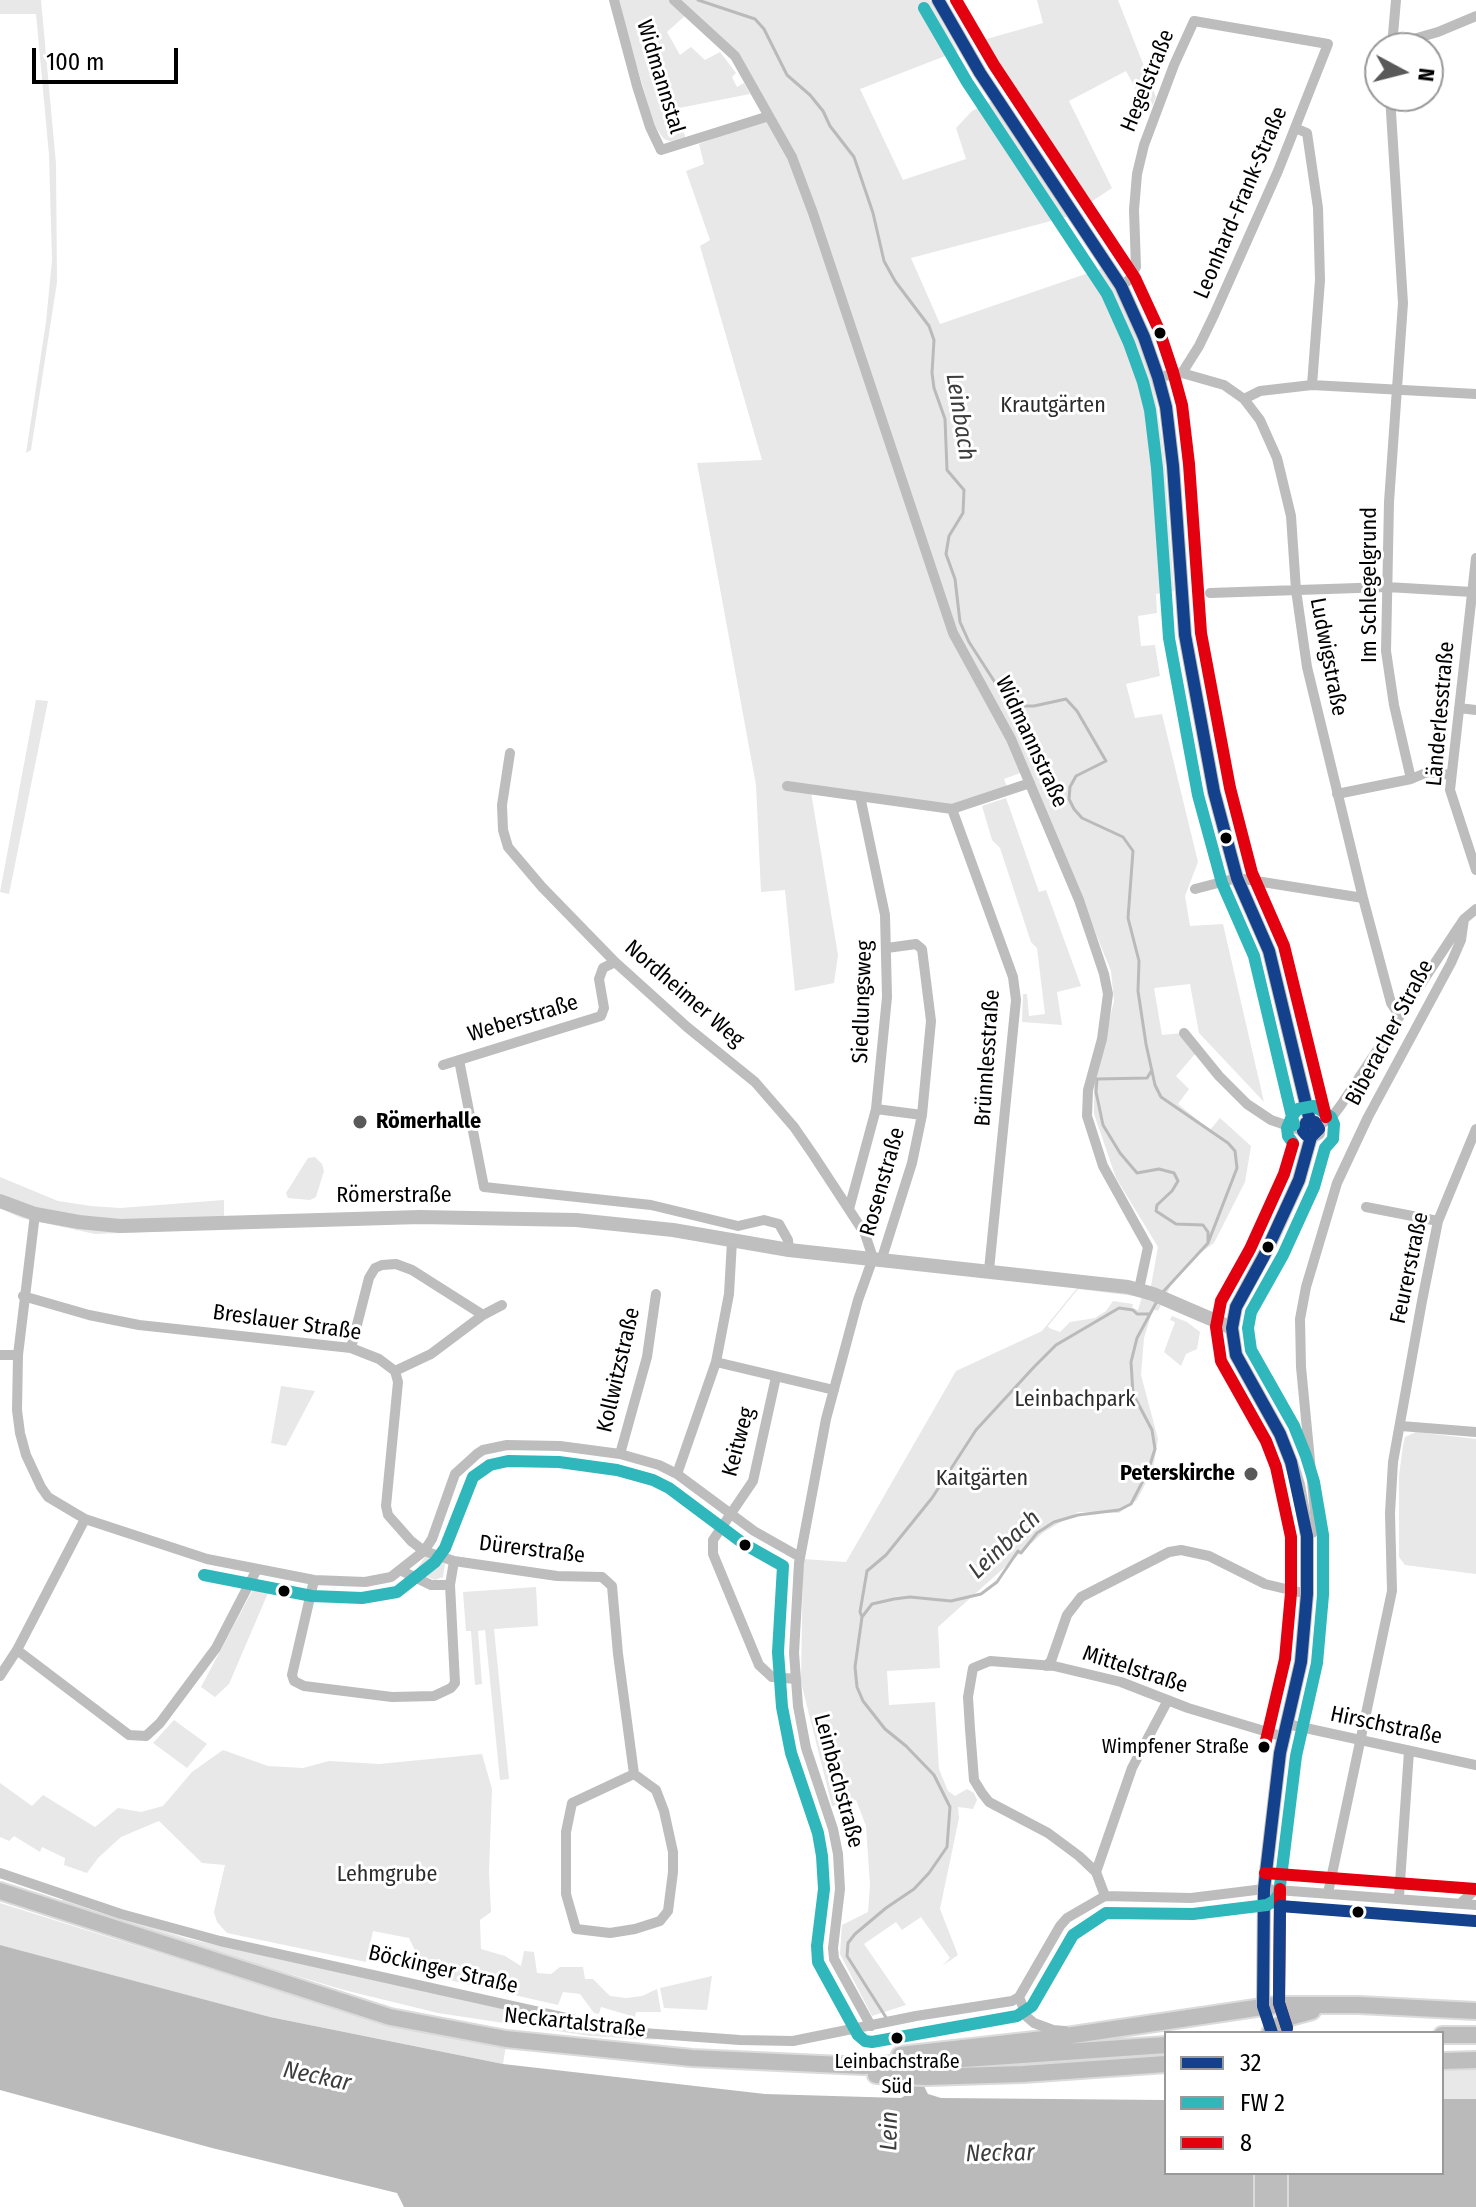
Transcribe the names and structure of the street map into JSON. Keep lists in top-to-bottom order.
{
  "streets": {
    "main road": ["Römerstraße", "Neckartalstraße"],
    "street": [
      "Widmannstal",
      "Hegelstraße",
      "Leonhard-Frank-Straße",
      "Im Schlegelgrund",
      "Ludwigstraße",
      "Länderlesstraße",
      "Widmannstraße",
      "Nordheimer Weg",
      "Siedlungsweg",
      "Weberstraße",
      "Biberacher Straße",
      "Brünnlesstraße",
      "Rosenstraße",
      "Feurerstraße",
      "Breslauer Straße",
      "Kollwitzstraße",
      "Keitweg",
      "Dürerstraße",
      "Mittelstraße",
      "Hirschstraße",
      "Leinbachstraße",
      "Böckinger Straße"
    ]
  },
  "crossings": [
    ["Widmannstal", "Widmannstraße"],
    ["Hegelstraße", "Leonhard-Frank-Straße"],
    ["Leonhard-Frank-Straße", "Ludwigstraße"],
    ["Widmannstraße", "Römerstraße"],
    ["Nordheimer Weg", "Siedlungsweg"],
    ["Nordheimer Weg", "Weberstraße"],
    ["Nordheimer Weg", "Rosenstraße"],
    ["Nordheimer Weg", "Römerstraße"],
    ["Nordheimer Weg", "Leinbachstraße"],
    ["Siedlungsweg", "Rosenstraße"],
    ["Weberstraße", "Römerstraße"],
    ["Brünnlesstraße", "Römerstraße"],
    ["Rosenstraße", "Römerstraße"],
    ["Rosenstraße", "Leinbachstraße"],
    ["Römerstraße", "Leinbachstraße"],
    ["Feurerstraße", "Hirschstraße"],
    ["Keitweg", "Leinbachstraße"],
    ["Mittelstraße", "Hirschstraße"],
    ["Leinbachstraße", "Böckinger Straße"]
  ],
  "water": ["Leinbach", "Neckar", "Lein"],
  "parks": [
    "Krautgärten",
    "Leinbachpark",
    "Kaitgärten",
    "Lehmgrube"
  ],
  "places": [
    "Römerhalle",
    "Peterskirche",
    "Wimpfener Straße",
    "Leinbachstraße Süd"
  ],
  "lines": ["transit line 32", "transit line 8"],
  "legend": ["32", "FW 2", "8"],
  "scale_bar": "100 m",
  "north": "right"
}
